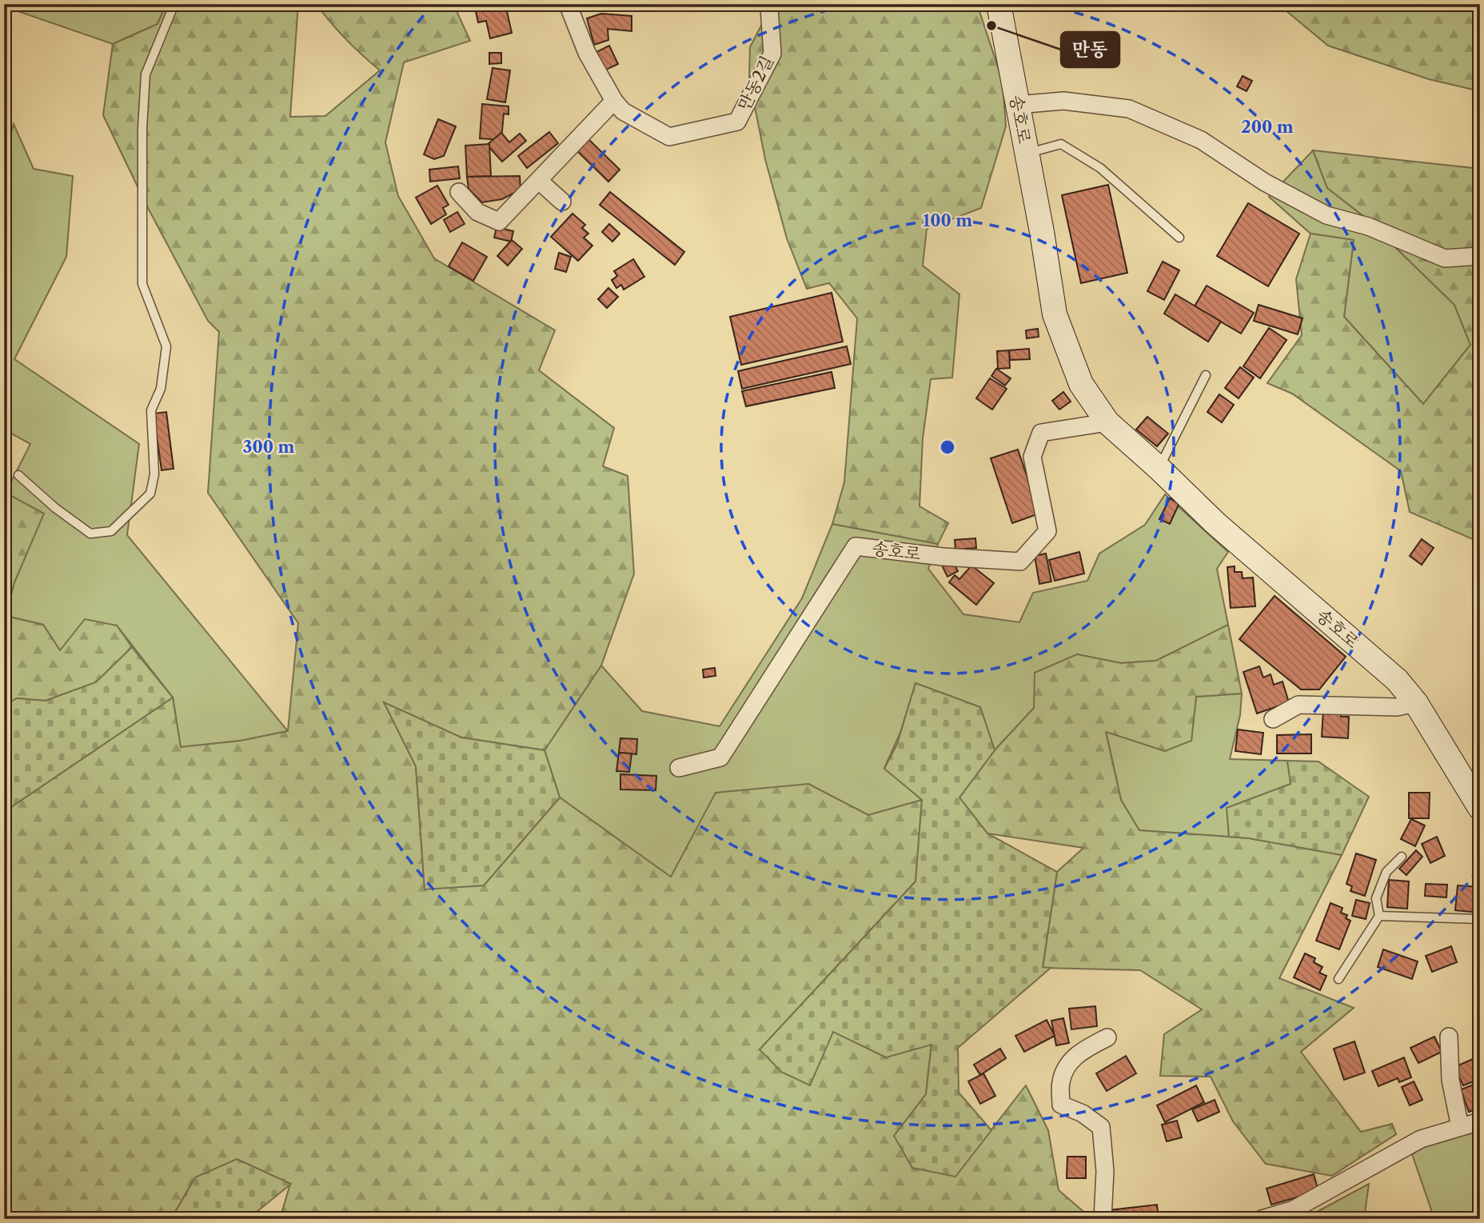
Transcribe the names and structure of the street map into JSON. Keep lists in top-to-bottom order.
{
  "streets": {
    "main road": ["송호로"],
    "street": ["만동2길"]
  },
  "places": ["만동"],
  "rings": ["200 m", "100 m", "300 m"]
}
